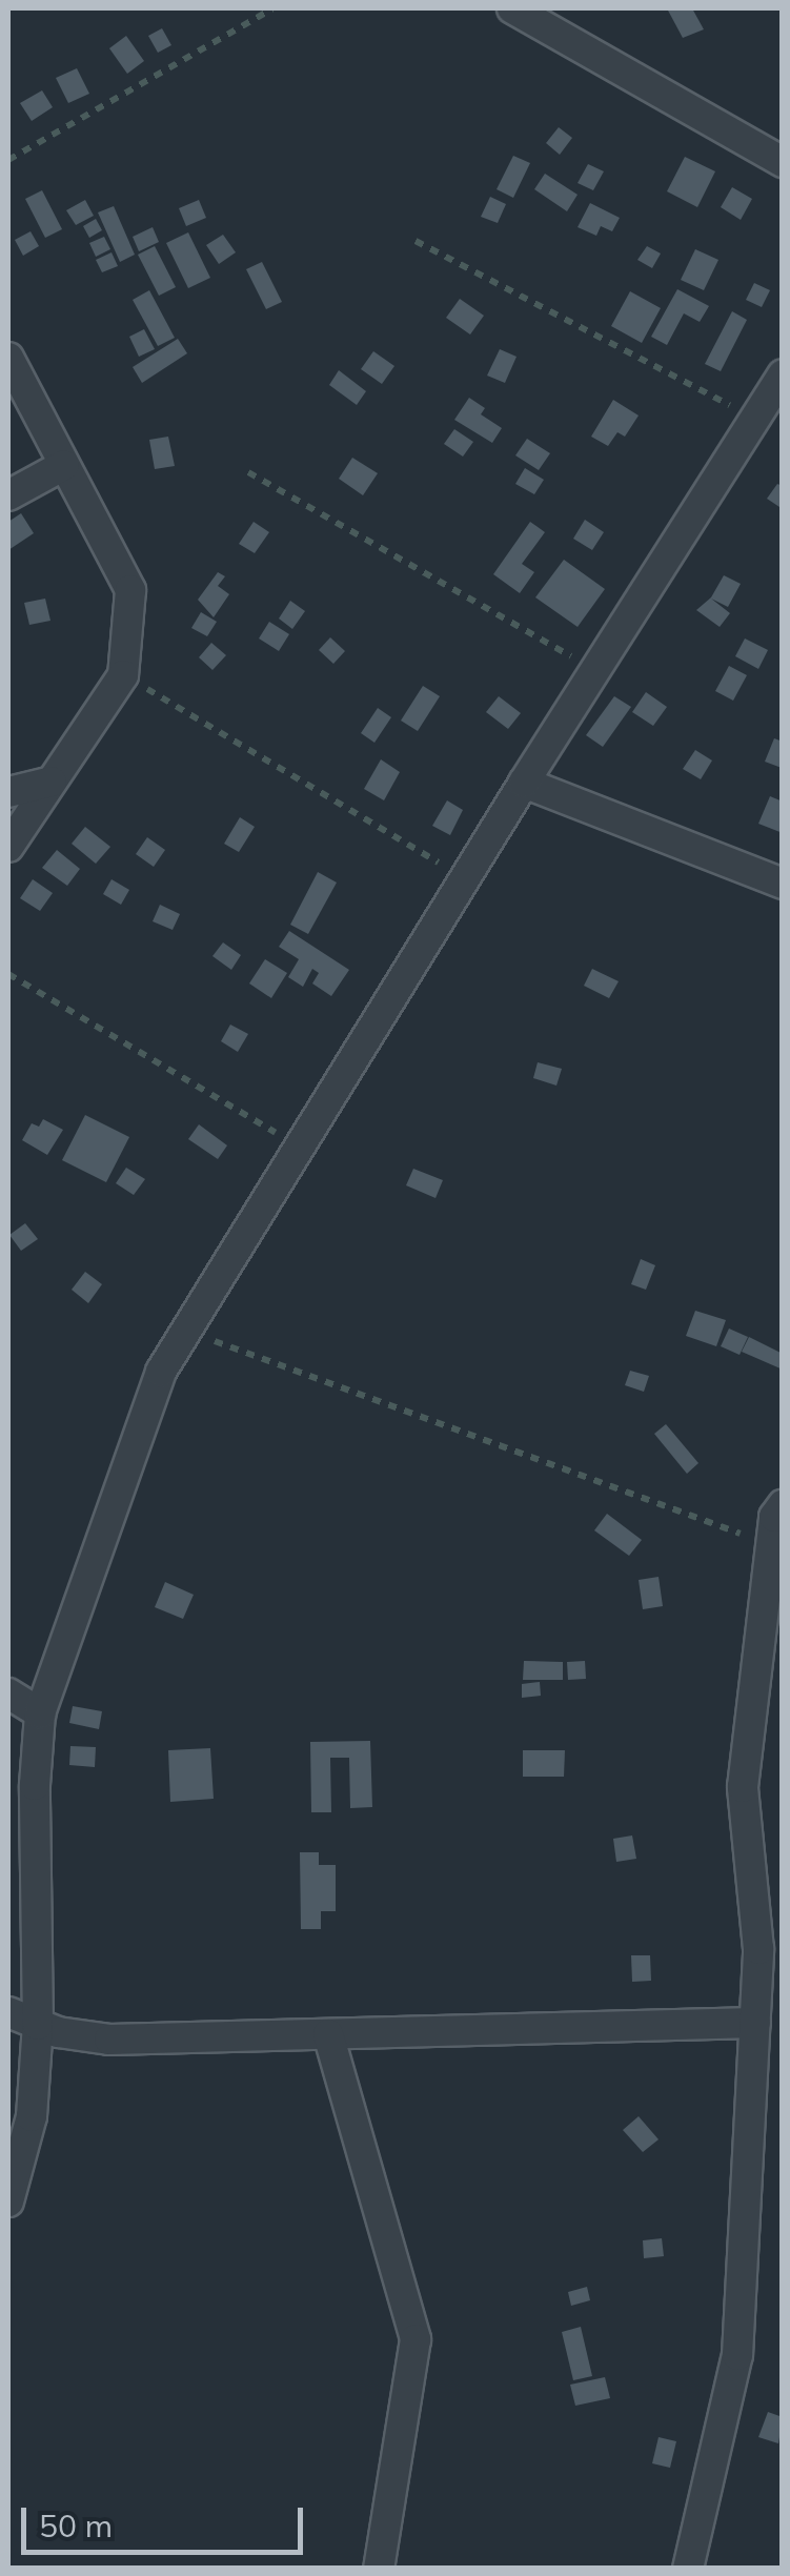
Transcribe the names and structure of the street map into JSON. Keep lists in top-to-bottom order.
{
  "scale_bar": "50 m"
}
